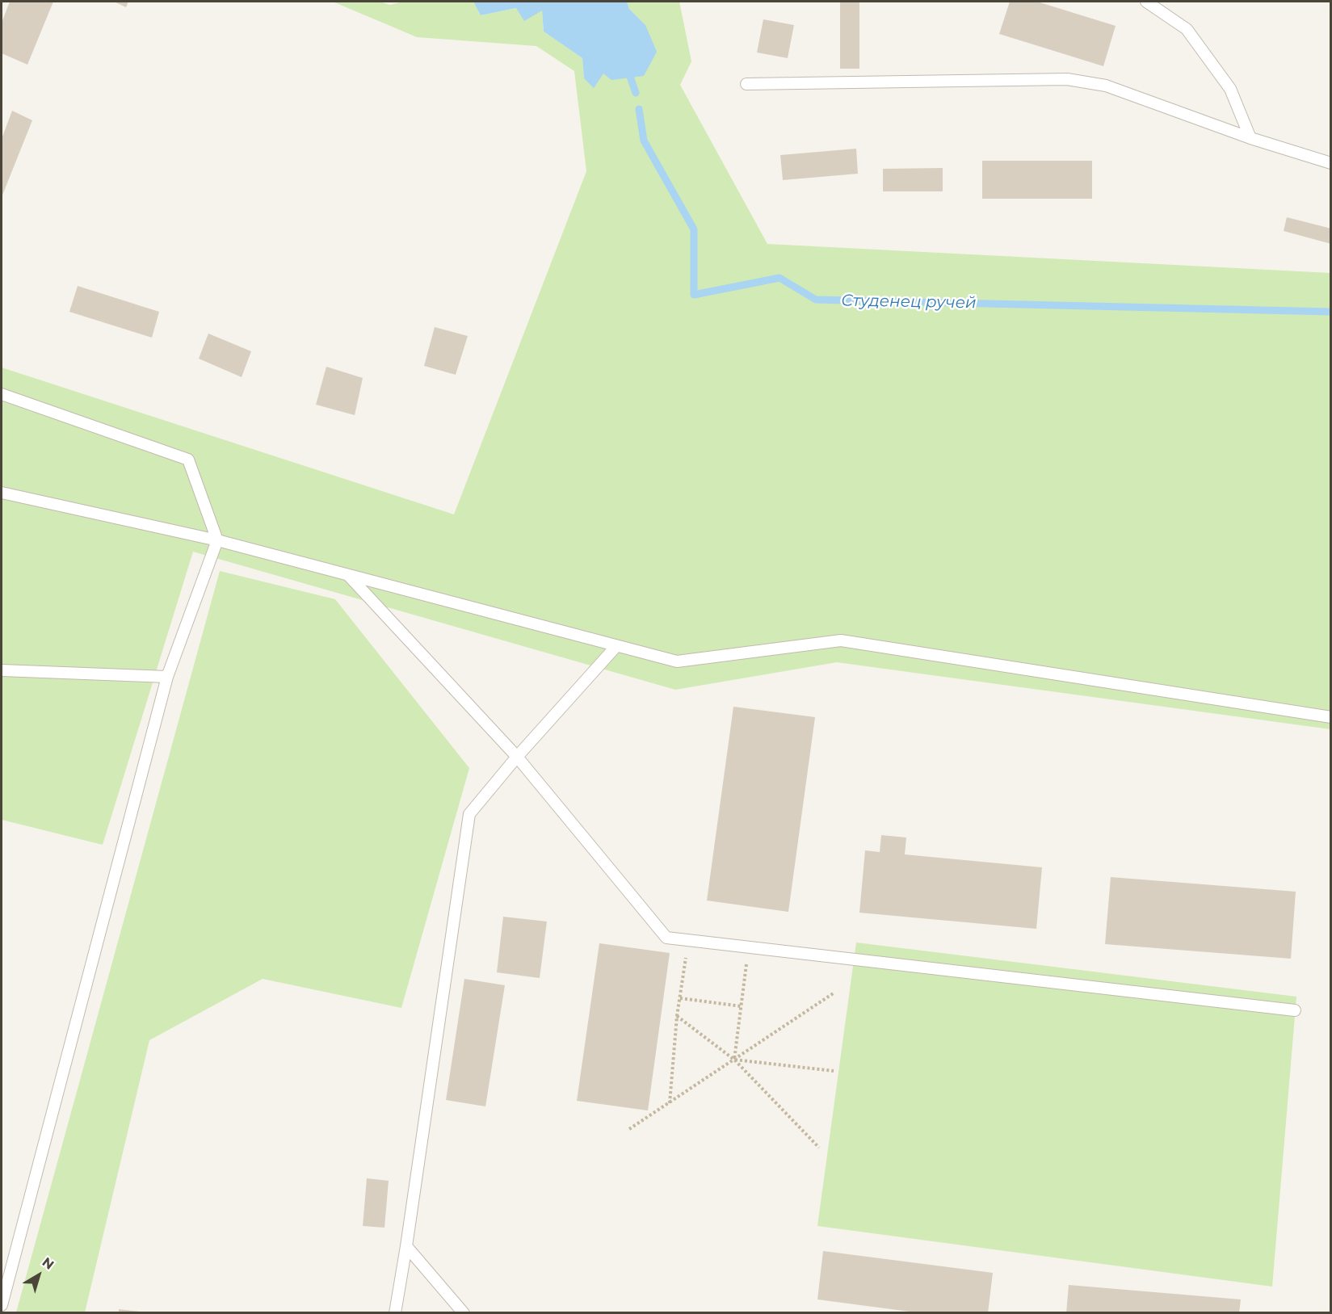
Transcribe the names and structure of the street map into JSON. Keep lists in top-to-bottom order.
{
  "water": ["Студенец ручей"],
  "north": "top right"
}
